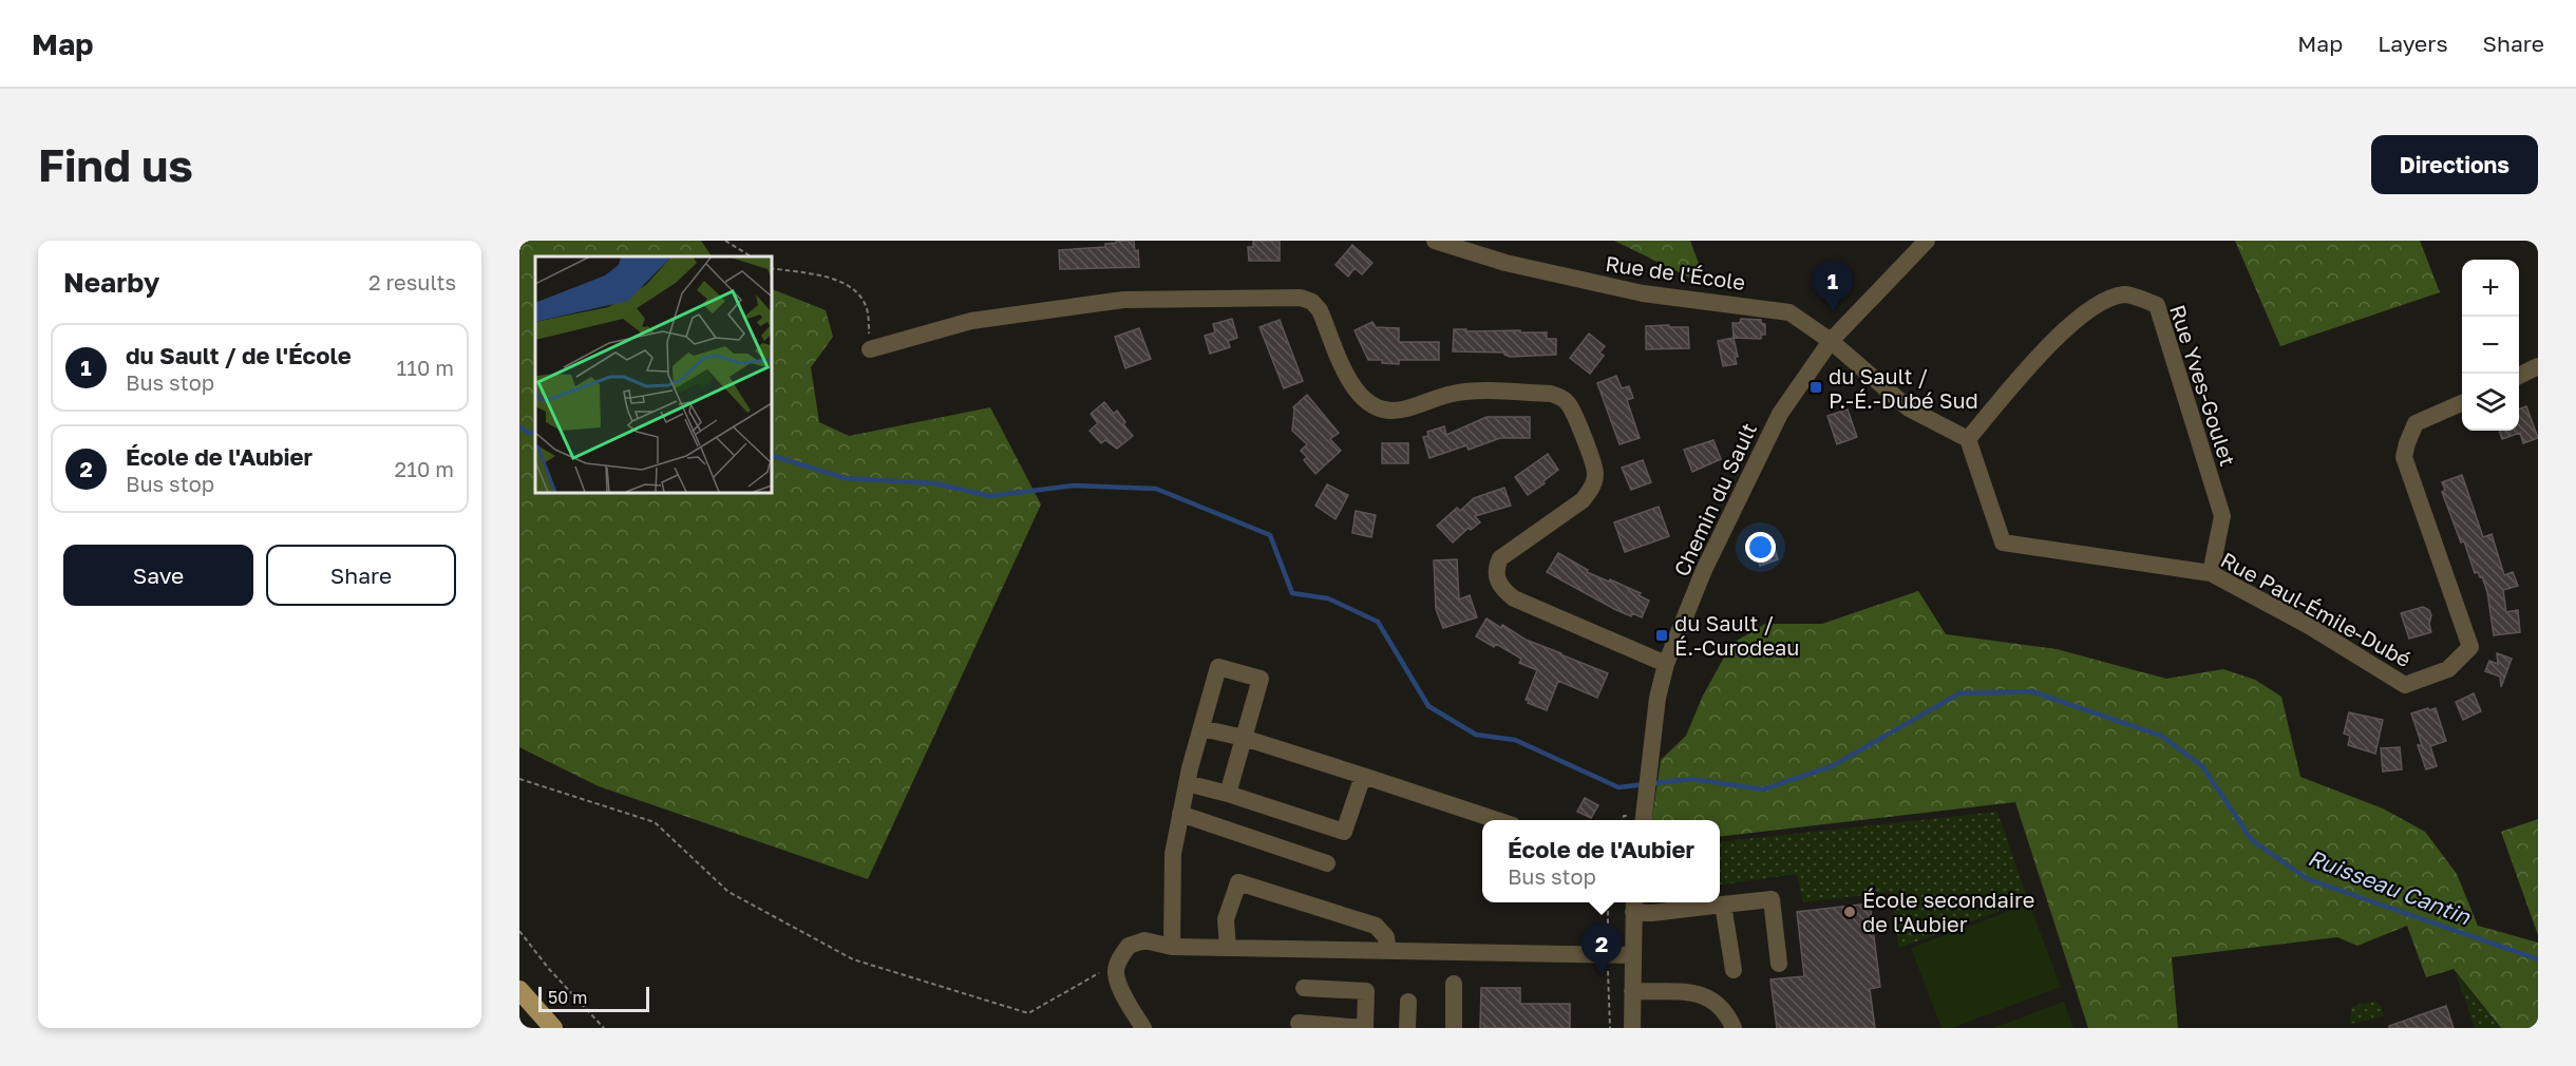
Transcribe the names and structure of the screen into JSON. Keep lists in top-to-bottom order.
{
  "streets": {
    "street": [
      "Rue de l'École",
      "Rue Yves-Goulet",
      "Chemin du Sault",
      "Rue Paul-Émile-Dubé"
    ]
  },
  "crossings": [
    ["Rue de l'École", "Chemin du Sault"],
    ["Rue Yves-Goulet", "Rue Paul-Émile-Dubé"]
  ],
  "water": ["Ruisseau Cantin"],
  "places": {
    "transit": ["du Sault / P.-É.-Dubé Sud", "du Sault / É.-Curodeau"],
    "other": ["École secondaire de l'Aubier"]
  },
  "scale_bar": "50 m",
  "page": {
    "header": "Map",
    "nav": ["Map", "Layers", "Share"],
    "buttons": [
      "Directions",
      ["Save", "Share"]
    ],
    "title": "Find us",
    "heading": ["Nearby", "2 results"],
    "map_buttons": ["+", "−"],
    "pins": ["1", "2"],
    "list": [
      {
        "mark": "1",
        "name": "du Sault / de l'École",
        "note": "Bus stop",
        "value": "110 m"
      },
      {
        "mark": "2",
        "name": "École de l'Aubier",
        "note": "Bus stop",
        "value": "210 m"
      }
    ],
    "popup": ["École de l'Aubier", "Bus stop"],
    "scale": "50 m"
  }
}
